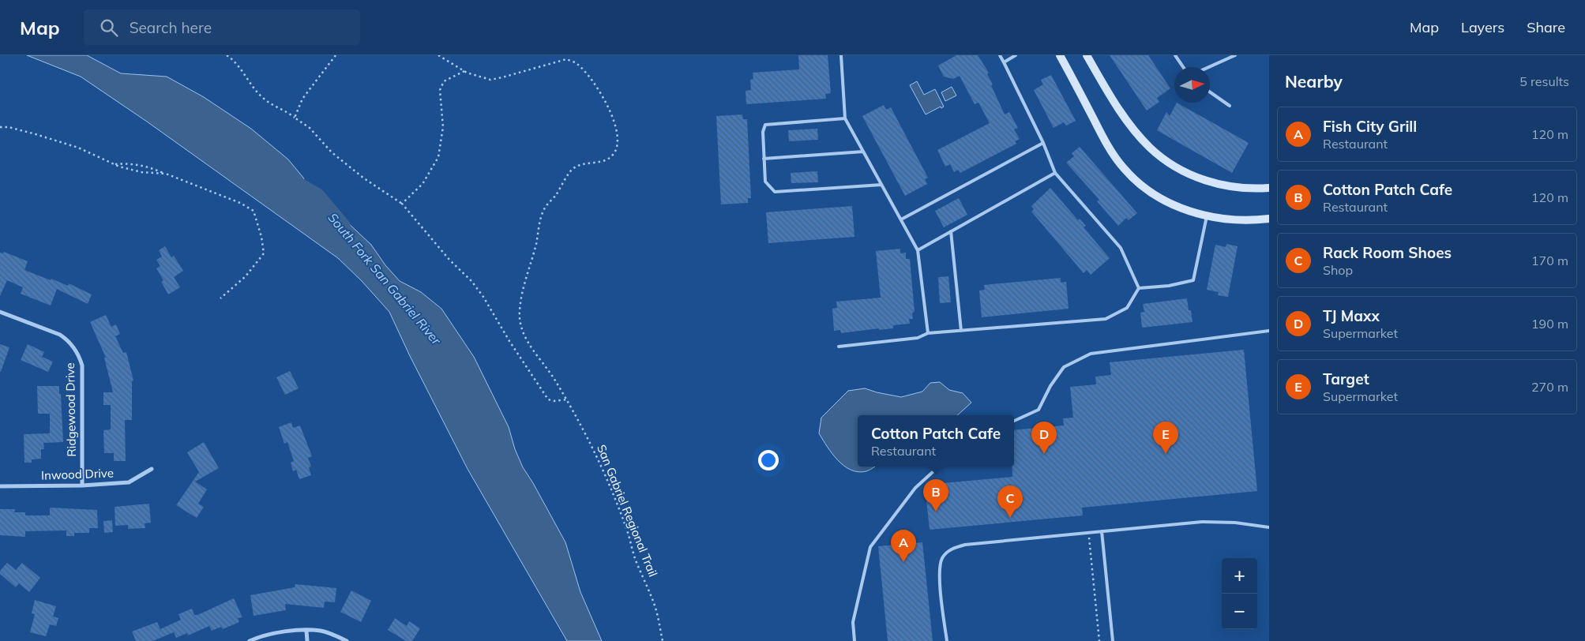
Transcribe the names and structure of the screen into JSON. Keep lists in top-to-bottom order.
{
  "streets": {
    "street": ["Ridgewood Drive", "Inwood Drive"],
    "path": ["San Gabriel Regional Trail"]
  },
  "crossings": [
    ["Ridgewood Drive", "Inwood Drive"]
  ],
  "water": ["South Fork San Gabriel River"],
  "north": "right",
  "page": {
    "header": "Map",
    "search": "Search here",
    "nav": ["Map", "Layers", "Share"],
    "heading": ["Nearby", "5 results"],
    "list": [
      {
        "mark": "A",
        "name": "Fish City Grill",
        "note": "Restaurant",
        "value": "120 m"
      },
      {
        "mark": "B",
        "name": "Cotton Patch Cafe",
        "note": "Restaurant",
        "value": "120 m"
      },
      {
        "mark": "C",
        "name": "Rack Room Shoes",
        "note": "Shop",
        "value": "170 m"
      },
      {
        "mark": "D",
        "name": "TJ Maxx",
        "note": "Supermarket",
        "value": "190 m"
      },
      {
        "mark": "E",
        "name": "Target",
        "note": "Supermarket",
        "value": "270 m"
      }
    ],
    "popup": ["Cotton Patch Cafe", "Restaurant"],
    "pins": [
      "D",
      "E",
      "B",
      "C",
      "A"
    ],
    "map_buttons": ["+", "−"]
  }
}
